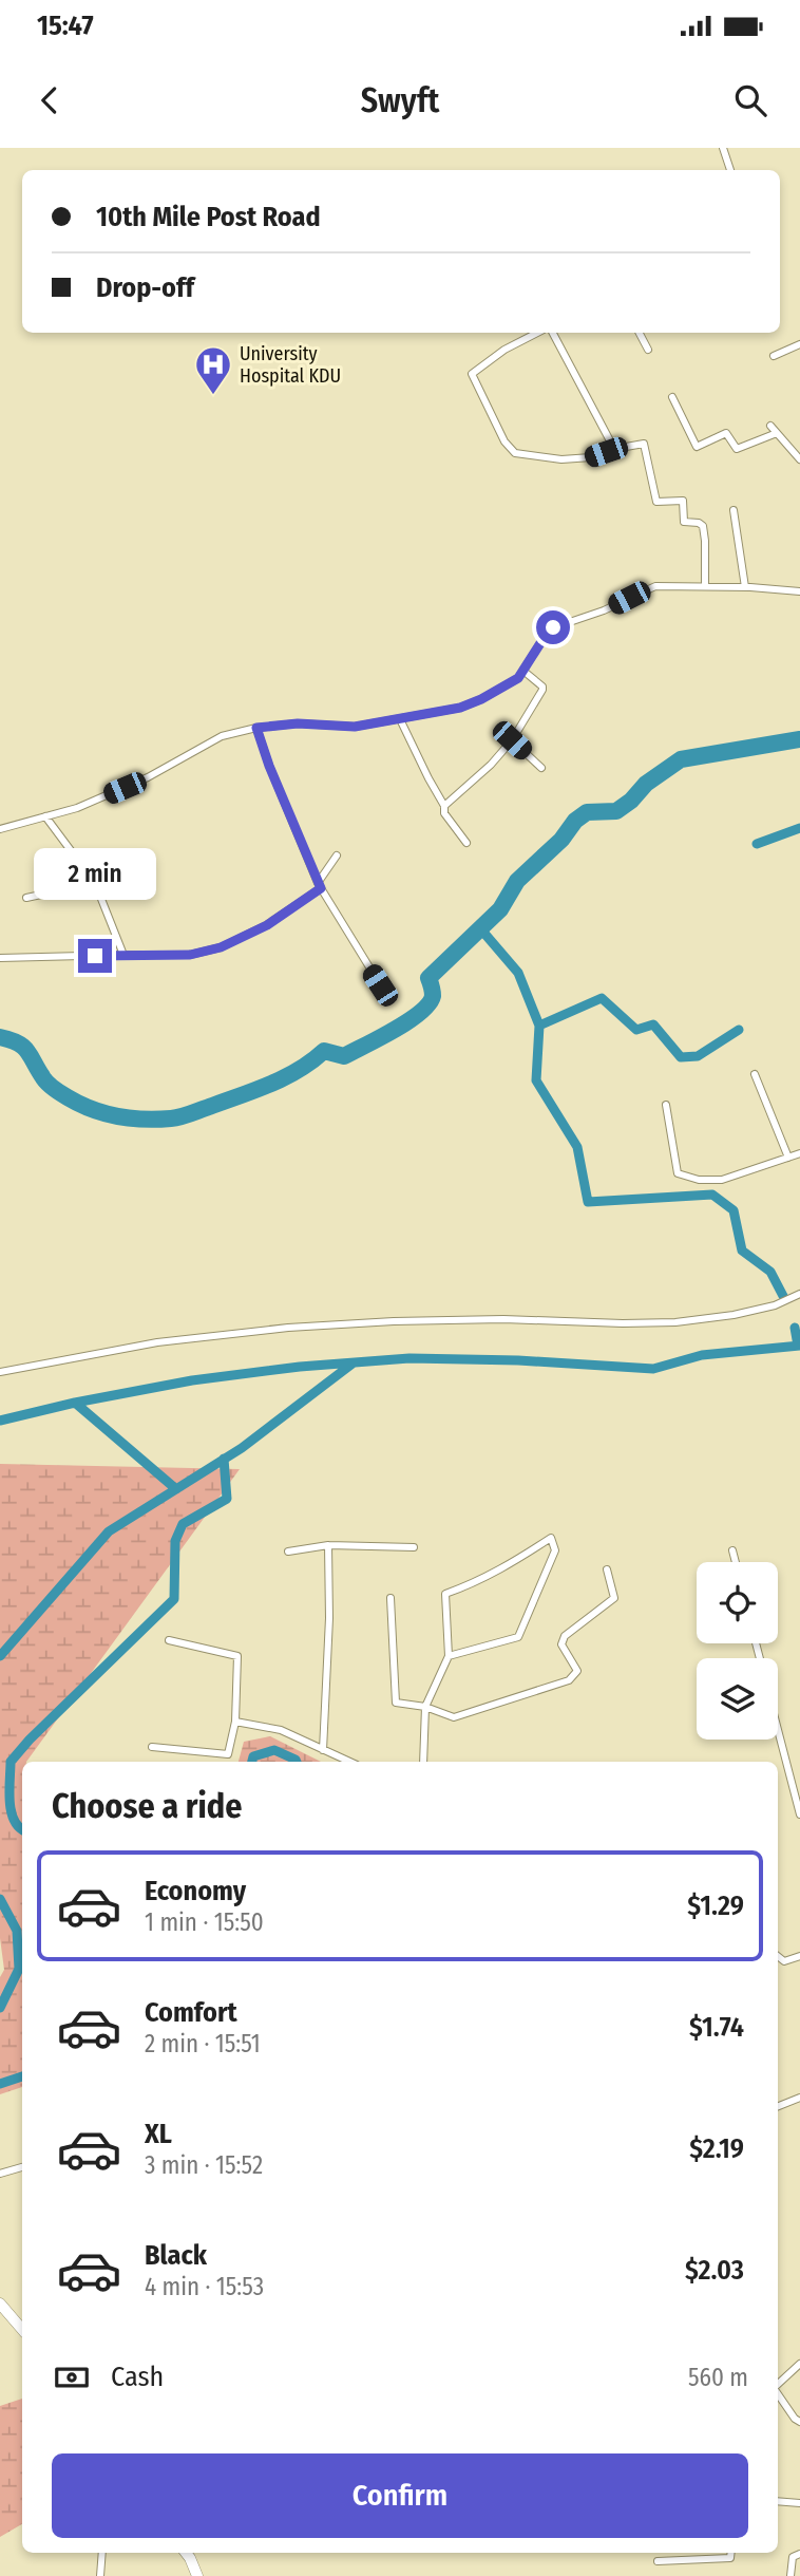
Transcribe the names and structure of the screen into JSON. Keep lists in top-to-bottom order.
{
  "places": {
    "hospital": ["University Hospital KDU"]
  },
  "page": {
    "status": "15:47",
    "header": "Swyft",
    "banner": ["10th Mile Post Road", "Drop-off"],
    "bubble": "2 min",
    "heading": "Choose a ride",
    "list": [
      {
        "name": "Economy",
        "note": "1 min · 15:50",
        "value": "$1.29"
      },
      {
        "name": "Comfort",
        "note": "2 min · 15:51",
        "value": "$1.74"
      },
      {
        "name": "XL",
        "note": "3 min · 15:52",
        "value": "$2.19"
      },
      {
        "name": "Black",
        "note": "4 min · 15:53",
        "value": "$2.03"
      }
    ],
    "pay": ["Cash", "560 m"],
    "buttons": "Confirm"
  }
}
